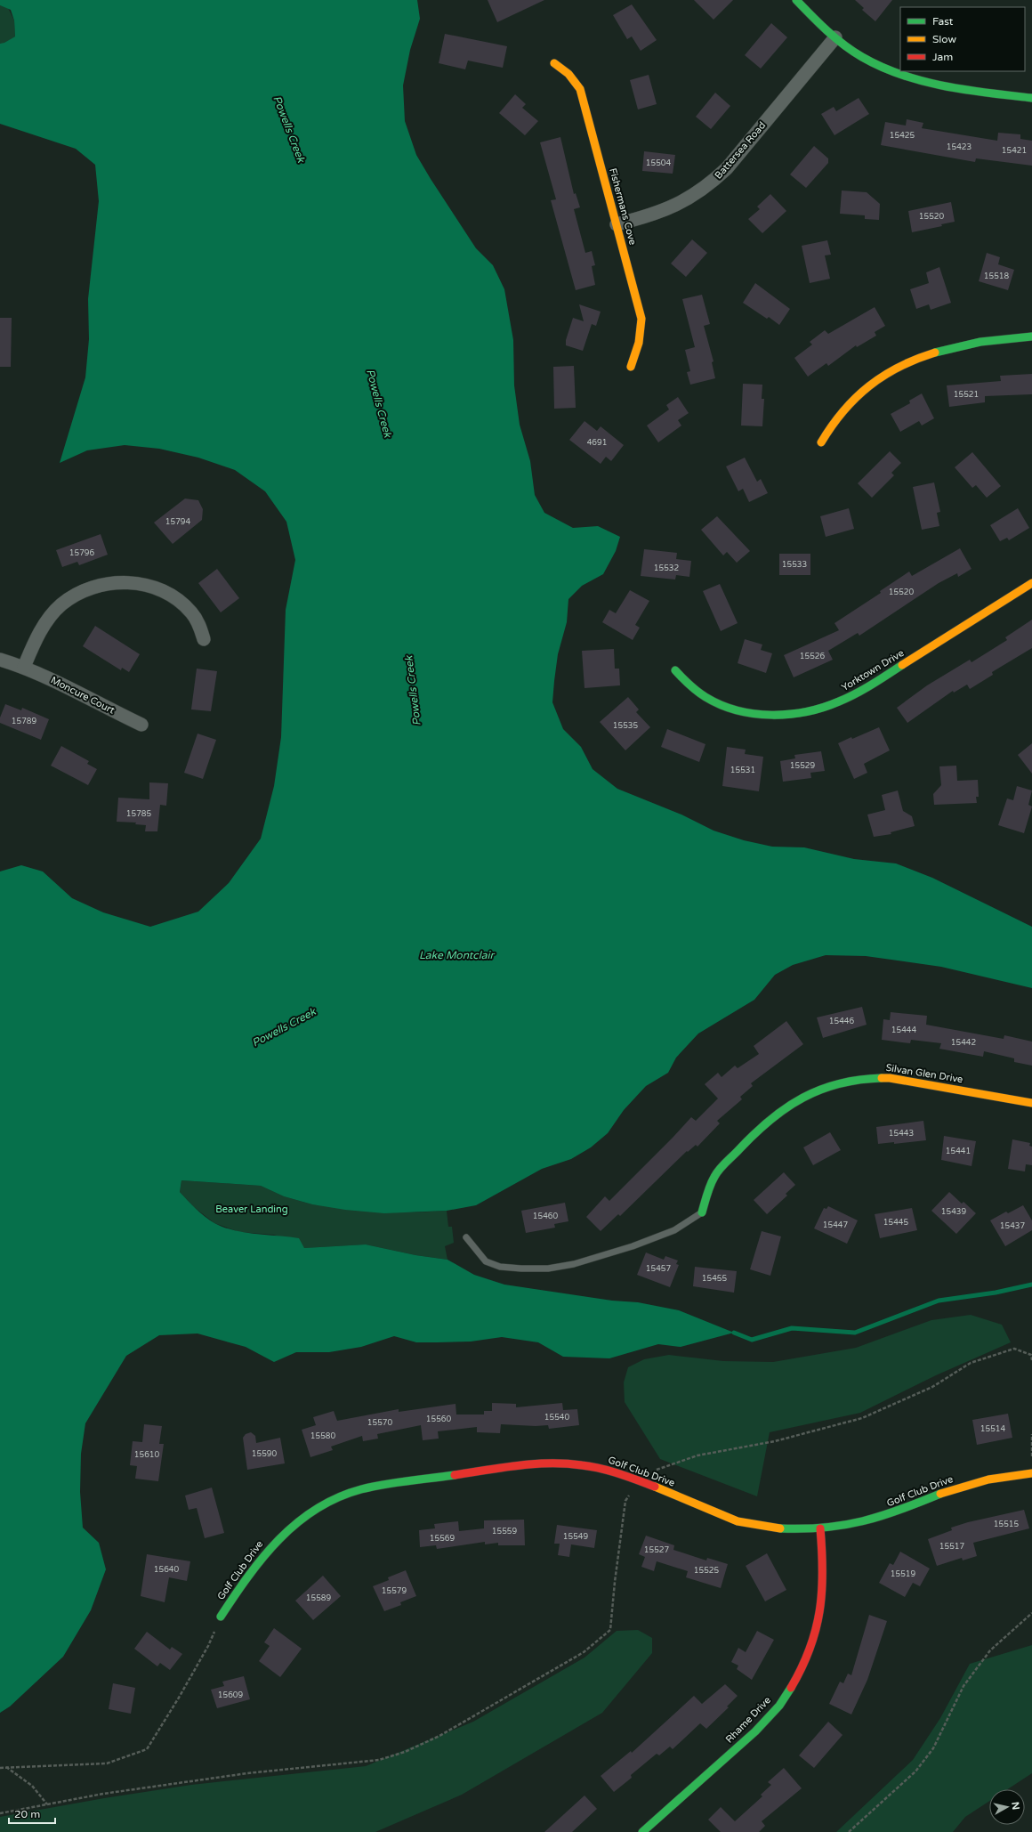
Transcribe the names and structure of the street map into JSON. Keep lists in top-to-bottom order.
{
  "streets": {
    "street": [
      "Battersea Road",
      "Fishermans Cove",
      "Yorktown Drive",
      "Moncure Court",
      "Silvan Glen Drive",
      "Golf Club Drive",
      "Rhame Drive"
    ]
  },
  "crossings": [
    ["Battersea Road", "Fishermans Cove"],
    ["Golf Club Drive", "Rhame Drive"]
  ],
  "water": ["Powells Creek", "Lake Montclair"],
  "parks": ["Beaver Landing"],
  "house_numbers": [
    "15425",
    "15423",
    "15421",
    "15504",
    "15520",
    "15518",
    "15521",
    "4691",
    "15794",
    "15796",
    "15533",
    "15532",
    "15520",
    "15526",
    "15789",
    "15535",
    "15529",
    "15531",
    "15785",
    "15446",
    "15444",
    "15442",
    "15443",
    "15441",
    "15439",
    "15460",
    "15445",
    "15447",
    "15437",
    "15457",
    "15455",
    "15540",
    "15560",
    "15570",
    "15514",
    "15580",
    "15590",
    "15610",
    "15515",
    "15559",
    "15549",
    "15569",
    "15517",
    "15527",
    "15640",
    "15525",
    "15519",
    "15579",
    "15589",
    "15609"
  ],
  "legend": ["Fast", "Slow", "Jam"],
  "scale_bar": "20 m",
  "north": "right"
}
